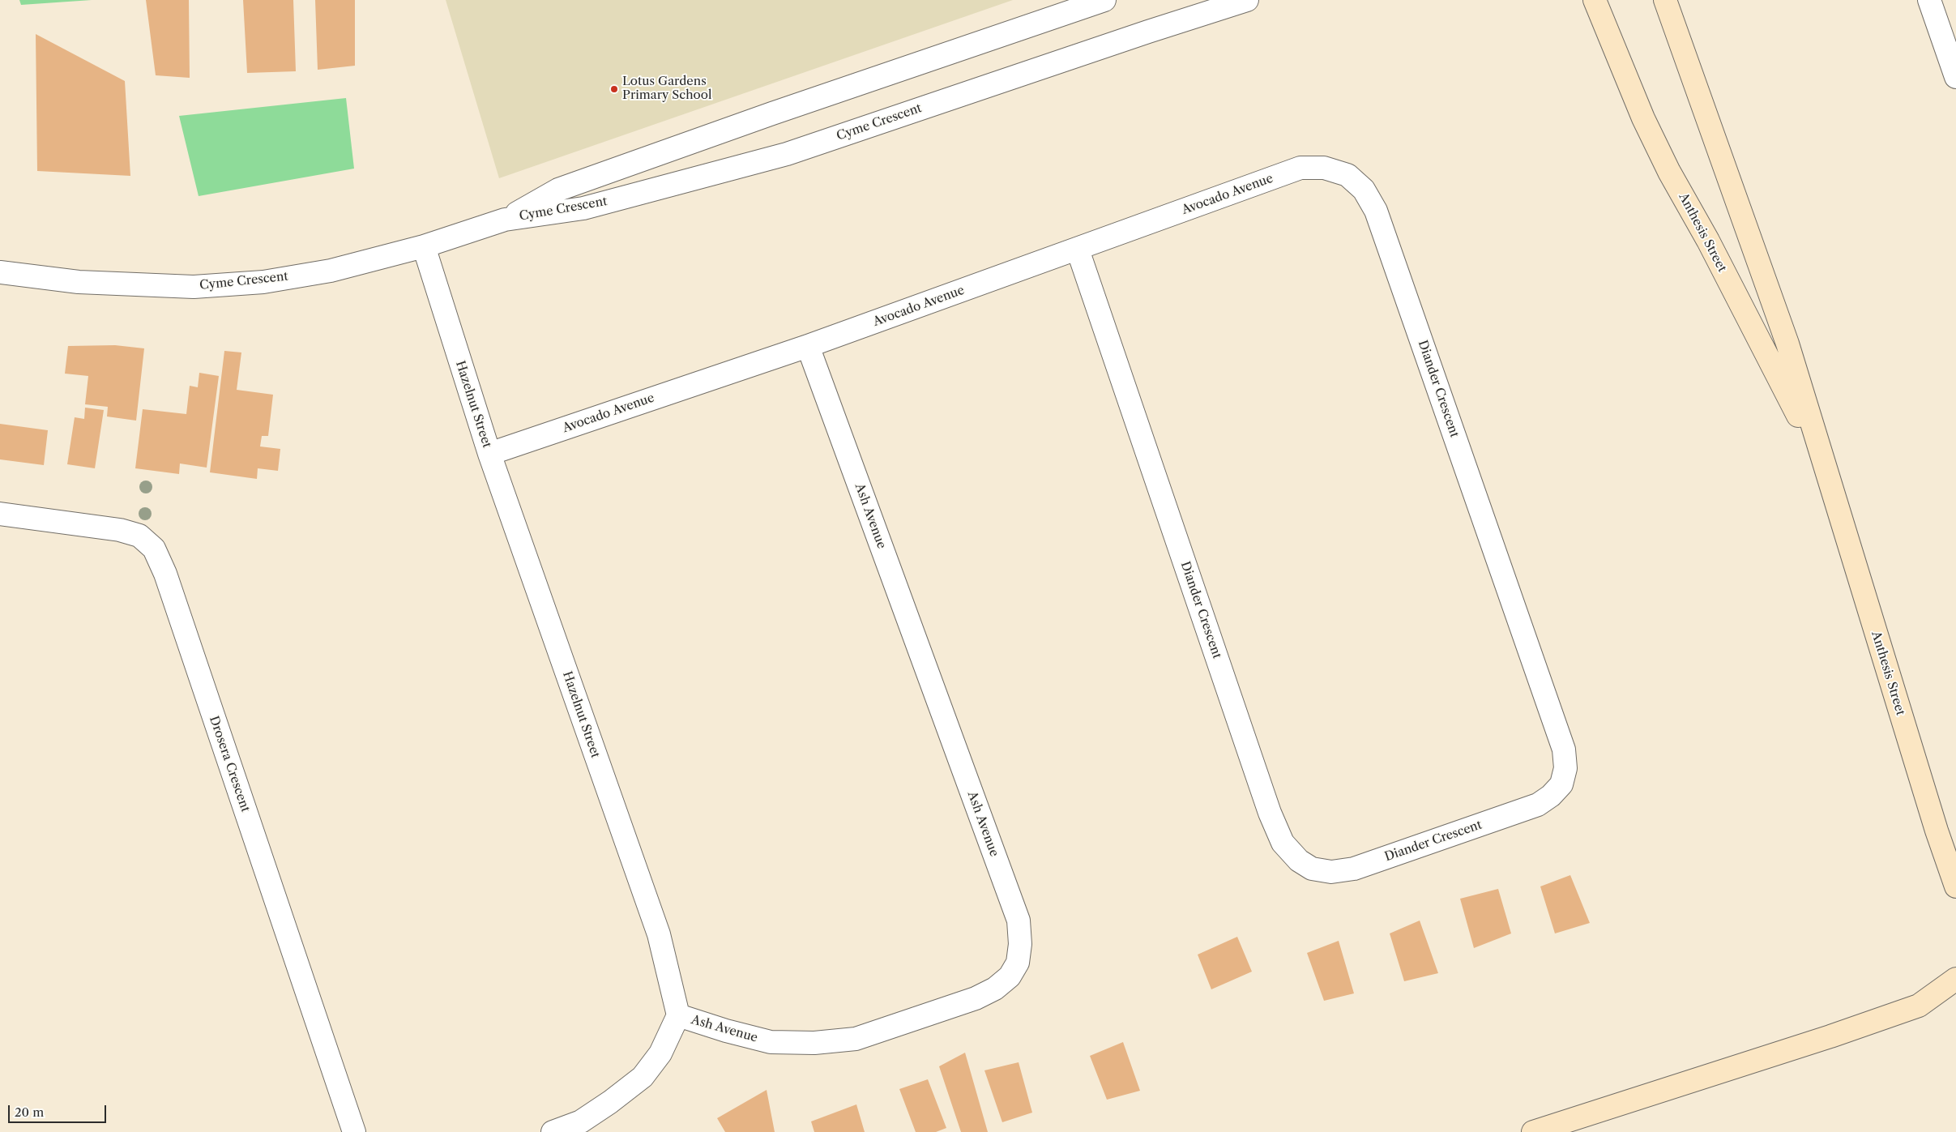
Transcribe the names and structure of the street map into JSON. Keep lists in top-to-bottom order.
{
  "streets": {
    "street": [
      "Cyme Crescent",
      "Avocado Avenue",
      "Anthesis Street",
      "Diander Crescent",
      "Hazelnut Street",
      "Ash Avenue",
      "Drosera Crescent"
    ]
  },
  "crossings": [
    ["Cyme Crescent", "Hazelnut Street"],
    ["Avocado Avenue", "Diander Crescent"],
    ["Avocado Avenue", "Hazelnut Street"],
    ["Avocado Avenue", "Ash Avenue"],
    ["Hazelnut Street", "Ash Avenue"]
  ],
  "places": ["Lotus Gardens Primary School"],
  "scale_bar": "20 m"
}
